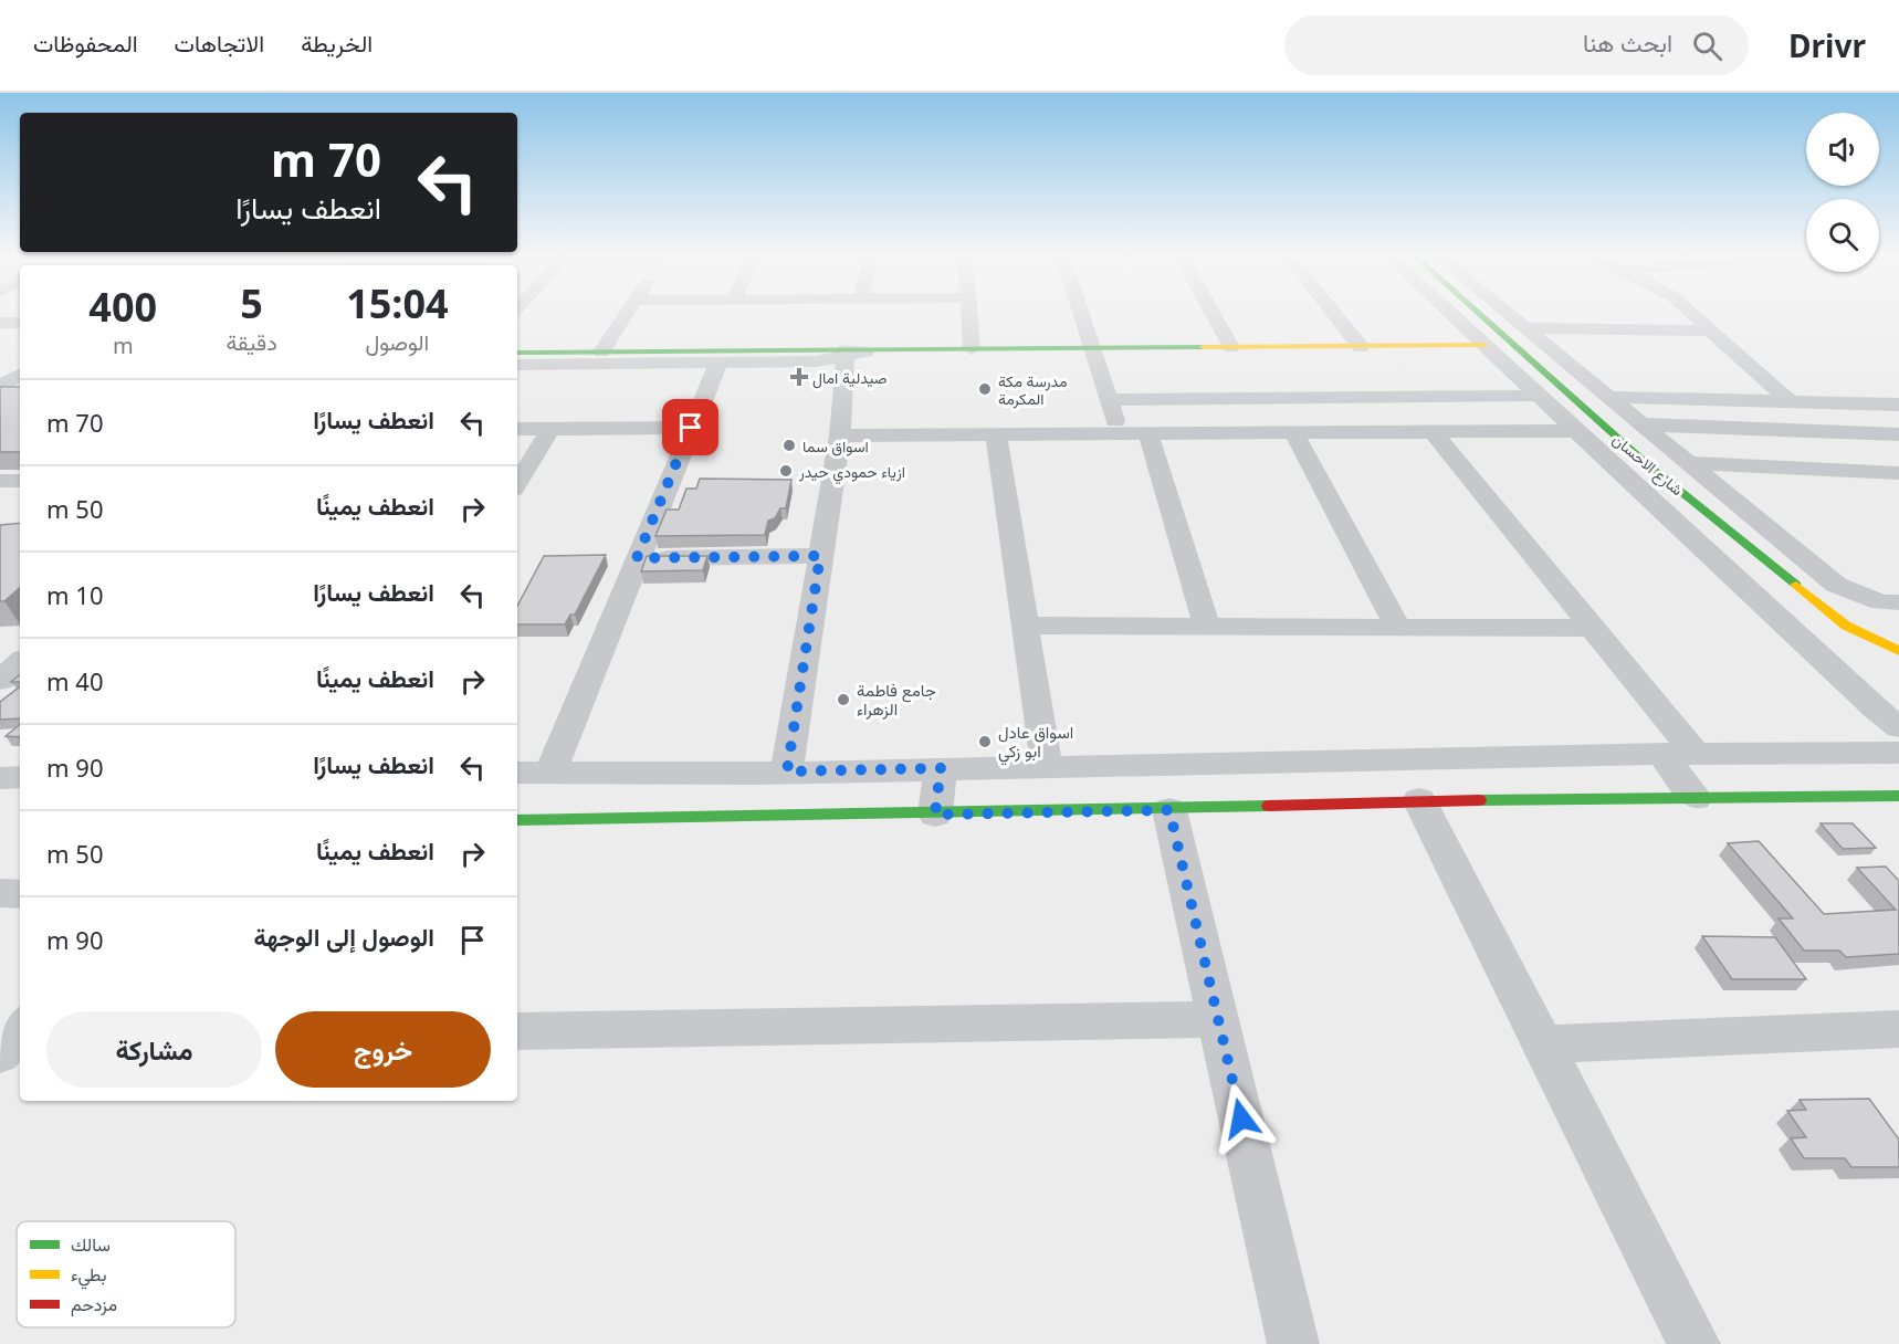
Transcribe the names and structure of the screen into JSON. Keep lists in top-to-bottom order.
{
  "streets": {
    "street": ["شارع الاحسان"]
  },
  "places": {
    "health": ["صيدلية امال"],
    "other": [
      "مدرسة مكة المكرمة",
      "اسواق سما",
      "ازياء حمودي حيدر",
      "جامع فاطمة الزهراء",
      "اسواق عادل ابو زكي"
    ]
  },
  "legend": ["سالك", "بطيء", "مزدحم"],
  "page": {
    "header": "Drivr",
    "search": "ابحث هنا",
    "nav": ["الخريطة", "الاتجاهات", "المحفوظات"],
    "turn": ["70 m", "انعطف يسارًا"],
    "eta": [
      "15:04",
      "الوصول",
      "5",
      "دقيقة",
      "400",
      "m"
    ],
    "list": [
      {
        "name": "انعطف يسارًا",
        "value": "70 m"
      },
      {
        "name": "انعطف يمينًا",
        "value": "50 m"
      },
      {
        "name": "انعطف يسارًا",
        "value": "10 m"
      },
      {
        "name": "انعطف يمينًا",
        "value": "40 m"
      },
      {
        "name": "انعطف يسارًا",
        "value": "90 m"
      },
      {
        "name": "انعطف يمينًا",
        "value": "50 m"
      },
      {
        "name": "الوصول إلى الوجهة",
        "value": "90 m"
      }
    ],
    "buttons": ["خروج", "مشاركة"]
  }
}
